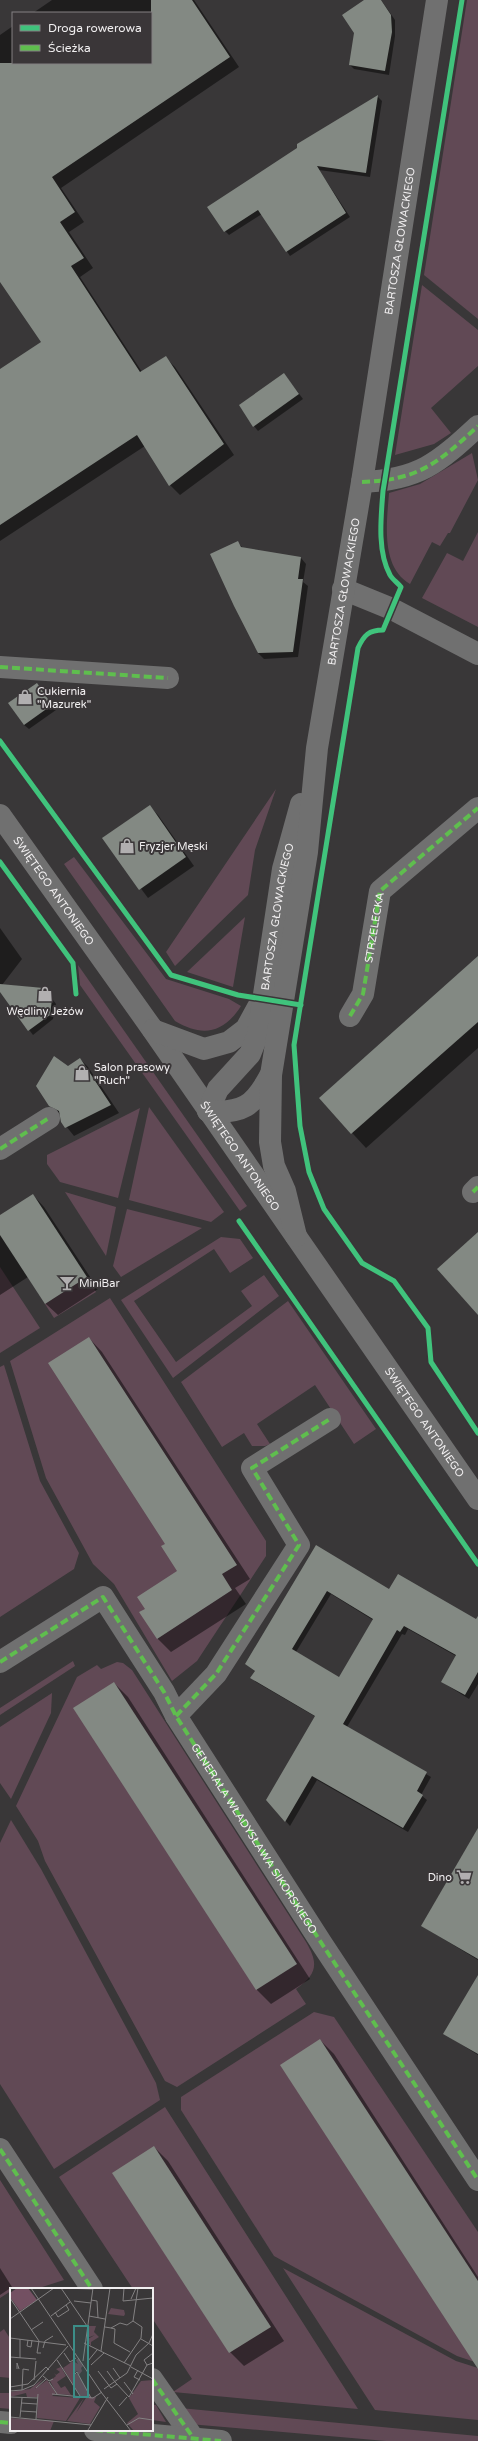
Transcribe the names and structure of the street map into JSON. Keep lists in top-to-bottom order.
{
  "streets": {
    "street": [
      "BARTOSZA GŁOWACKIEGO",
      "ŚWIĘTEGO ANTONIEGO",
      "STRZELECKA",
      "GENERAŁA WŁADYSŁAWA SIKORSKIEGO"
    ]
  },
  "crossings": [
    ["BARTOSZA GŁOWACKIEGO", "ŚWIĘTEGO ANTONIEGO"]
  ],
  "places": {
    "shop": [
      "Cukiernia \"Mazurek\"",
      "Fryzjer Męski",
      "Wędliny Jeżów",
      "Salon prasowy \"Ruch\""
    ],
    "bar": ["MiniBar"],
    "supermarket": ["Dino"]
  },
  "legend": ["Droga rowerowa", "Ścieżka"]
}
